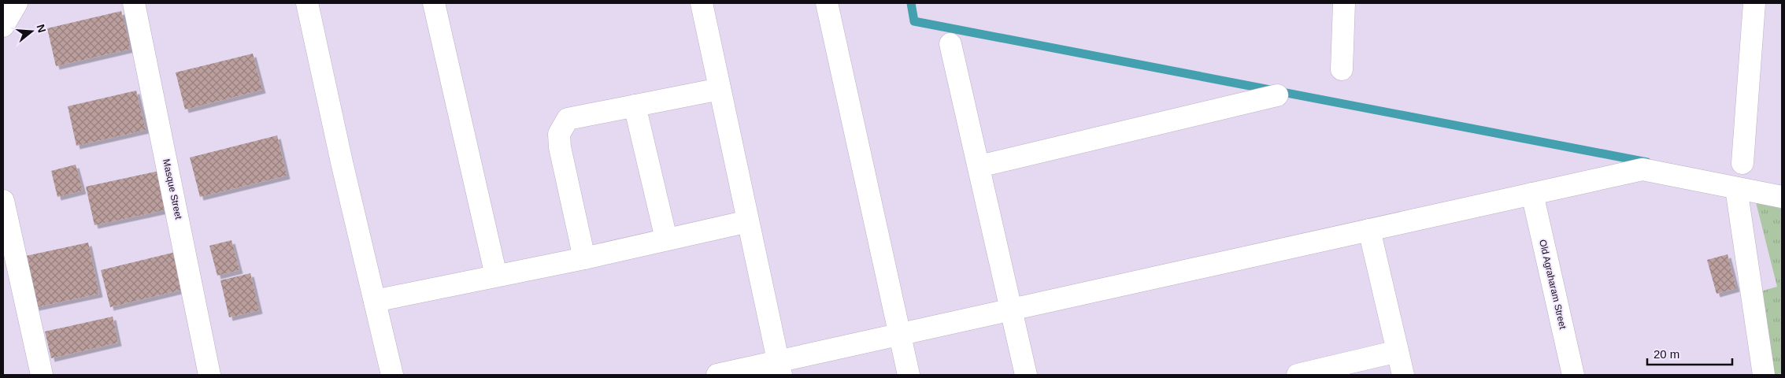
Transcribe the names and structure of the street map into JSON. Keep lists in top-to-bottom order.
{
  "streets": {
    "street": ["Masque Street", "Old Agraharam Street"]
  },
  "scale_bar": "20 m",
  "north": "right"
}
